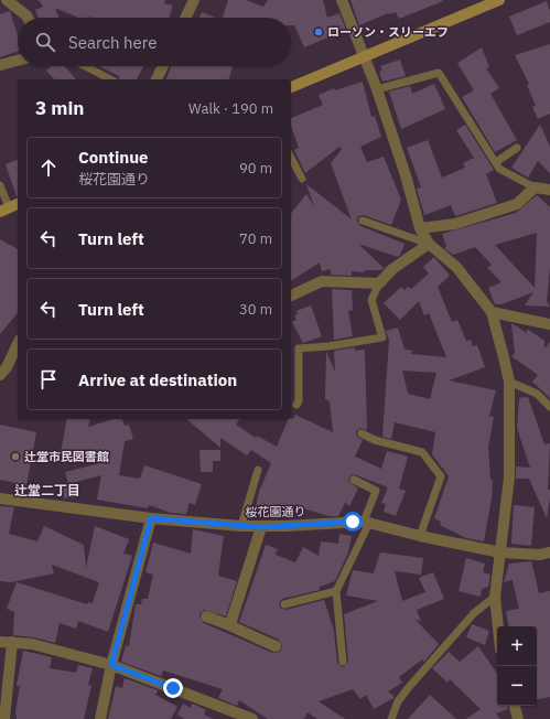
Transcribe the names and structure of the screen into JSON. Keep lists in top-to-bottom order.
{
  "streets": {
    "street": ["桜花園通り"]
  },
  "districts": ["辻堂二丁目"],
  "places": ["ローソン・スリーエフ", "辻堂市民図書館"],
  "page": {
    "search": "Search here",
    "heading": ["3 min", "Walk · 190 m"],
    "list": [
      ["Continue", "桜花園通り", "90 m"],
      ["Turn left", "70 m"],
      ["Turn left", "30 m"],
      "Arrive at destination"
    ],
    "map_buttons": ["+", "−"]
  }
}
